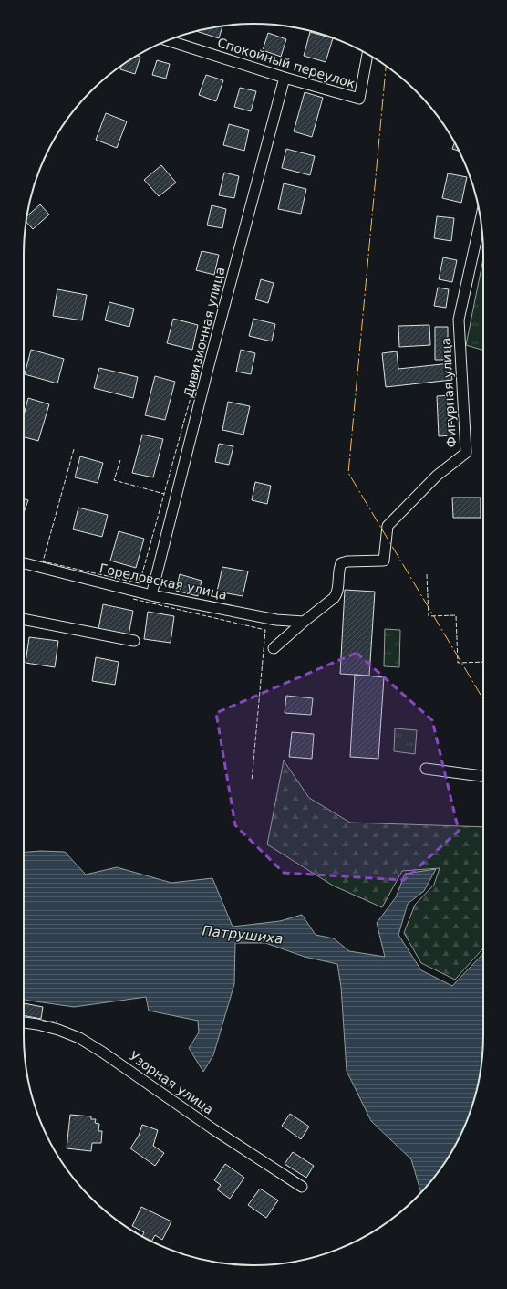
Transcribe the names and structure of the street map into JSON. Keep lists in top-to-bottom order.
{
  "streets": {
    "street": [
      "Спокойный переулок",
      "Дивизионная улица",
      "Фигурная улица",
      "Гореловская улица",
      "Узорная улица"
    ]
  },
  "crossings": [
    ["Спокойный переулок", "Дивизионная улица"],
    ["Дивизионная улица", "Гореловская улица"],
    ["Фигурная улица", "Гореловская улица"]
  ],
  "water": ["Патрушиха"]
}
